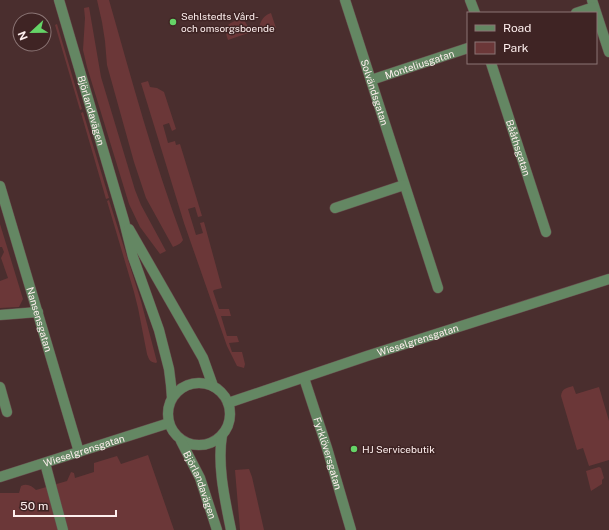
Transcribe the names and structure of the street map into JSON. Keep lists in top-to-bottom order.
{
  "streets": {
    "street": [
      "Monteliusgatan",
      "Solvändsgatan",
      "Björlandavägen",
      "Bååthsgatan",
      "Nansensgatan",
      "Wieselgrensgatan",
      "Fyrklöversgatan"
    ]
  },
  "crossings": [
    ["Monteliusgatan", "Solvändsgatan"],
    ["Björlandavägen", "Wieselgrensgatan"],
    ["Nansensgatan", "Wieselgrensgatan"],
    ["Wieselgrensgatan", "Fyrklöversgatan"]
  ],
  "places": ["Sehlstedts Vård- och omsorgsboende", "HJ Servicebutik"],
  "legend": ["Road", "Park"],
  "scale_bar": "50 m",
  "north": "left"
}
